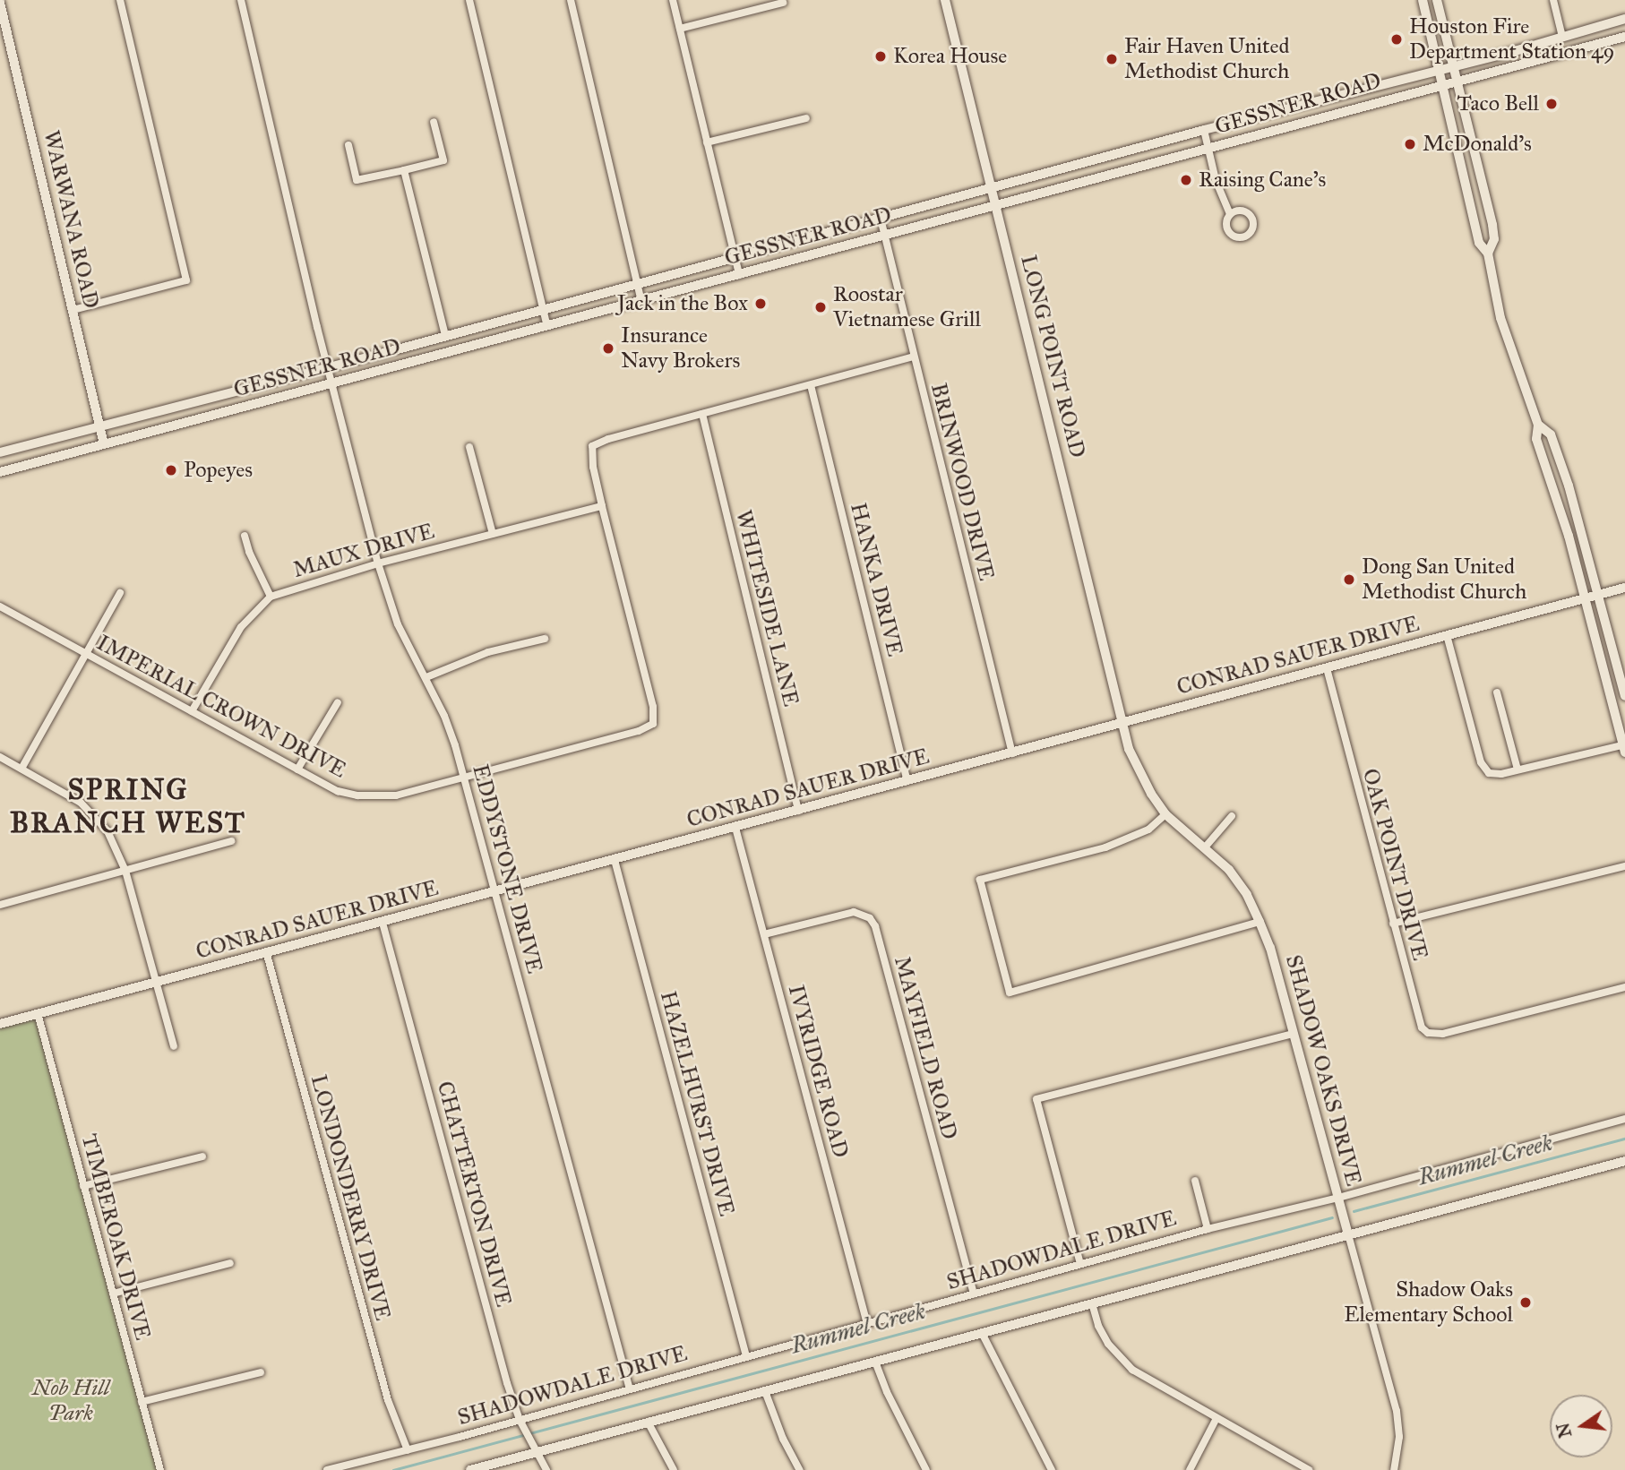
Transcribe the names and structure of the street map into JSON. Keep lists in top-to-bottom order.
{
  "streets": {
    "main road": [
      "GESSNER ROAD",
      "WARWANA ROAD",
      "LONG POINT ROAD",
      "CONRAD SAUER DRIVE",
      "SHADOW OAKS DRIVE"
    ],
    "street": [
      "BRINWOOD DRIVE",
      "MAUX DRIVE",
      "HANKA DRIVE",
      "WHITESIDE LANE",
      "IMPERIAL CROWN DRIVE",
      "OAK POINT DRIVE",
      "EDDYSTONE DRIVE",
      "MAYFIELD ROAD",
      "IVYRIDGE ROAD",
      "HAZELHURST DRIVE",
      "CHATTERTON DRIVE",
      "LONDONDERRY DRIVE",
      "TIMBEROAK DRIVE",
      "SHADOWDALE DRIVE"
    ]
  },
  "crossings": [
    ["GESSNER ROAD", "WARWANA ROAD"],
    ["GESSNER ROAD", "LONG POINT ROAD"],
    ["GESSNER ROAD", "BRINWOOD DRIVE"],
    ["GESSNER ROAD", "EDDYSTONE DRIVE"],
    ["LONG POINT ROAD", "CONRAD SAUER DRIVE"],
    ["LONG POINT ROAD", "SHADOW OAKS DRIVE"],
    ["BRINWOOD DRIVE", "CONRAD SAUER DRIVE"],
    ["MAUX DRIVE", "IMPERIAL CROWN DRIVE"],
    ["MAUX DRIVE", "EDDYSTONE DRIVE"],
    ["HANKA DRIVE", "CONRAD SAUER DRIVE"],
    ["WHITESIDE LANE", "CONRAD SAUER DRIVE"],
    ["CONRAD SAUER DRIVE", "OAK POINT DRIVE"],
    ["CONRAD SAUER DRIVE", "EDDYSTONE DRIVE"],
    ["CONRAD SAUER DRIVE", "SHADOW OAKS DRIVE"],
    ["CONRAD SAUER DRIVE", "IVYRIDGE ROAD"],
    ["CONRAD SAUER DRIVE", "HAZELHURST DRIVE"],
    ["CONRAD SAUER DRIVE", "CHATTERTON DRIVE"],
    ["CONRAD SAUER DRIVE", "LONDONDERRY DRIVE"],
    ["CONRAD SAUER DRIVE", "TIMBEROAK DRIVE"],
    ["IMPERIAL CROWN DRIVE", "EDDYSTONE DRIVE"],
    ["EDDYSTONE DRIVE", "SHADOWDALE DRIVE"],
    ["MAYFIELD ROAD", "IVYRIDGE ROAD"],
    ["MAYFIELD ROAD", "SHADOWDALE DRIVE"],
    ["SHADOW OAKS DRIVE", "SHADOWDALE DRIVE"],
    ["IVYRIDGE ROAD", "SHADOWDALE DRIVE"],
    ["HAZELHURST DRIVE", "SHADOWDALE DRIVE"],
    ["CHATTERTON DRIVE", "SHADOWDALE DRIVE"],
    ["LONDONDERRY DRIVE", "SHADOWDALE DRIVE"]
  ],
  "districts": ["SPRING BRANCH WEST"],
  "water": ["Rummel Creek"],
  "parks": ["Nob Hill Park"],
  "places": [
    "Houston Fire Department Station 49",
    "Korea House",
    "Fair Haven United Methodist Church",
    "Taco Bell",
    "McDonald's",
    "Raising Cane's",
    "Jack in the Box",
    "Roostar Vietnamese Grill",
    "Insurance Navy Brokers",
    "Popeyes",
    "Dong San United Methodist Church",
    "Shadow Oaks Elementary School"
  ],
  "north": "left"
}
